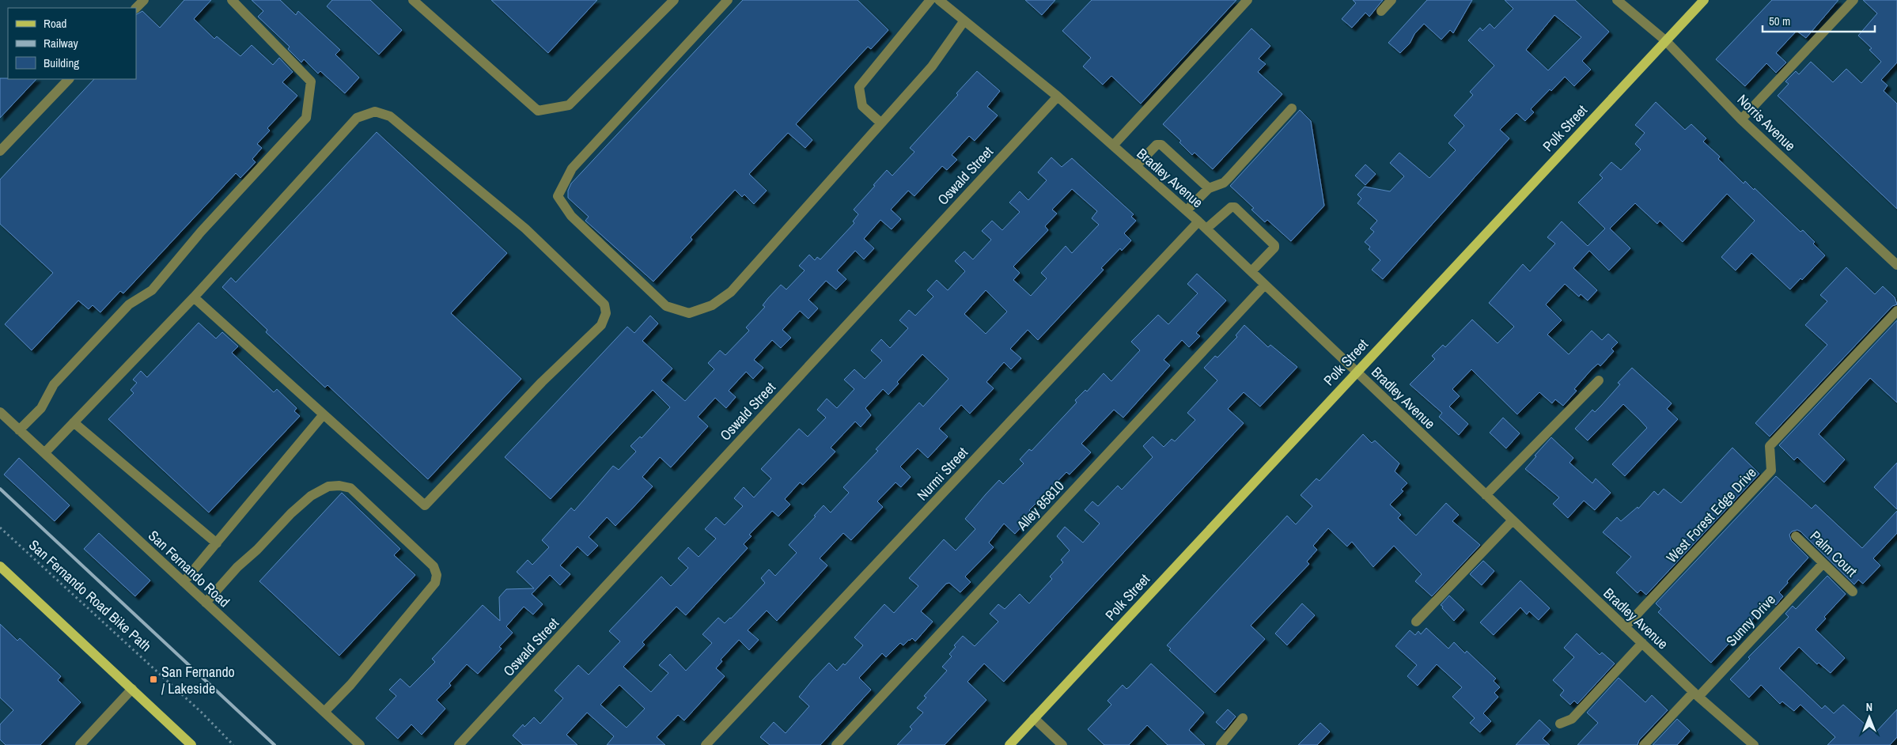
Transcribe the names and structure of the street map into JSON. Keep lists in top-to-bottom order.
{
  "streets": {
    "main road": ["Polk Street"],
    "street": [
      "Norris Avenue",
      "Oswald Street",
      "Bradley Avenue",
      "Nurmi Street",
      "Alley 85810",
      "West Forest Edge Drive",
      "Palm Court",
      "San Fernando Road",
      "Sunny Drive"
    ],
    "path": ["San Fernando Road Bike Path"]
  },
  "crossings": [
    ["Norris Avenue", "Polk Street"],
    ["Polk Street", "Bradley Avenue"],
    ["Oswald Street", "Bradley Avenue"],
    ["Bradley Avenue", "Nurmi Street"],
    ["Bradley Avenue", "Alley 85810"],
    ["Bradley Avenue", "West Forest Edge Drive"],
    ["Bradley Avenue", "Sunny Drive"],
    ["Palm Court", "Sunny Drive"]
  ],
  "places": {
    "transit": ["San Fernando / Lakeside"]
  },
  "legend": ["Road", "Railway", "Building"],
  "scale_bar": "50 m",
  "north": "top"
}
